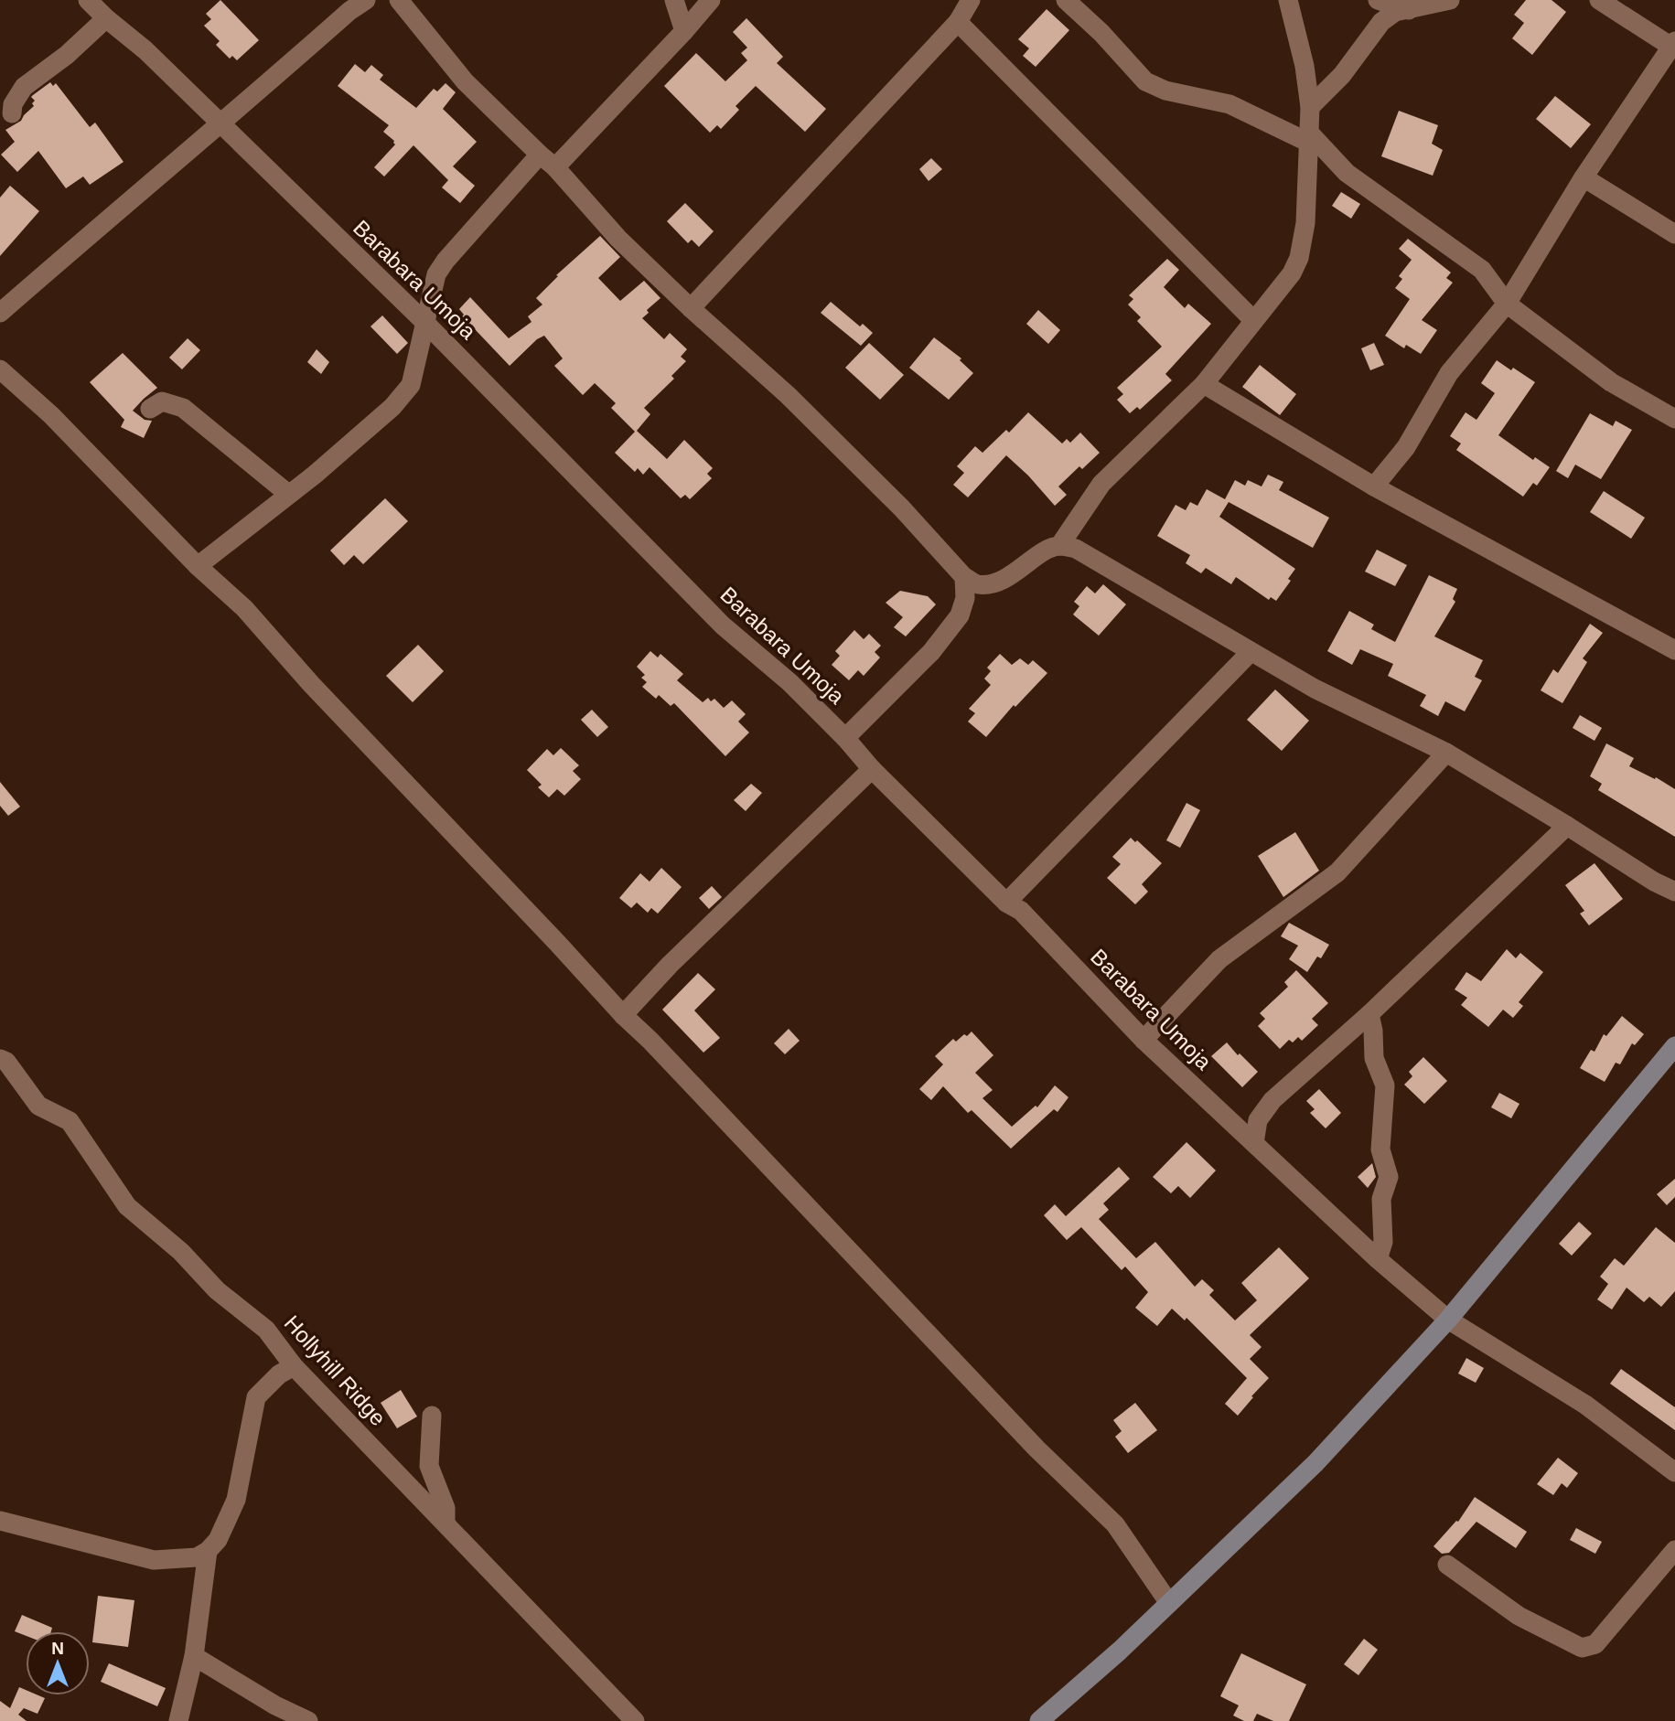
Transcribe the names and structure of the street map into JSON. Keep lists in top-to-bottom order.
{
  "streets": {
    "street": ["Barabara Umoja", "Hollyhill Ridge"]
  },
  "north": "top"
}
